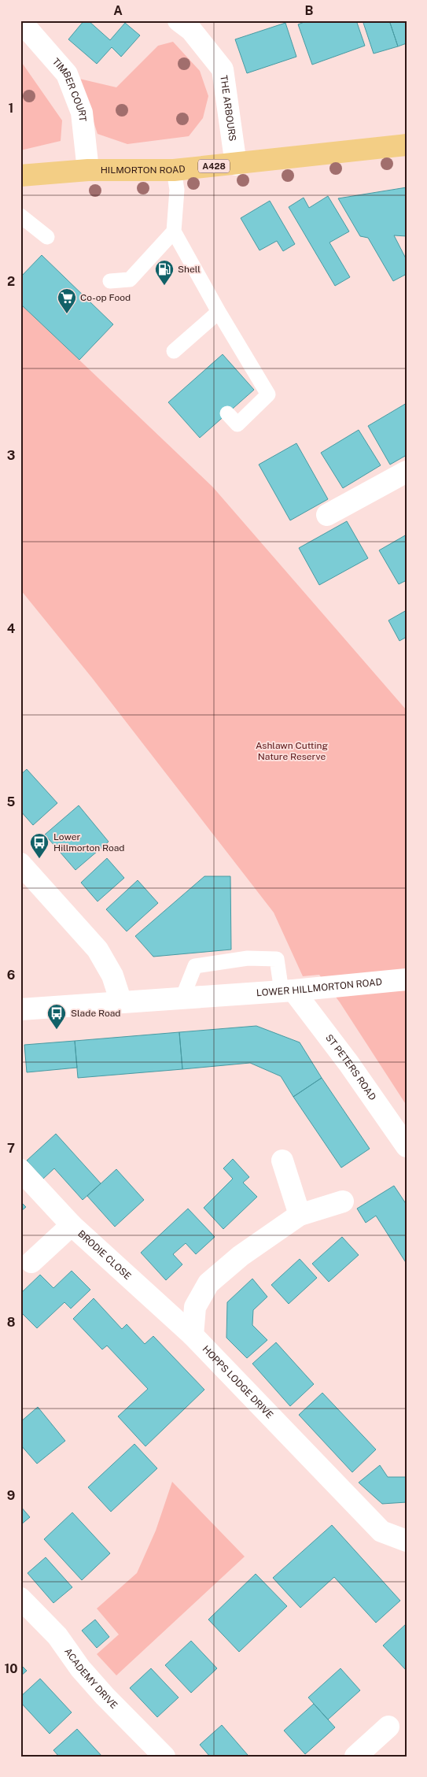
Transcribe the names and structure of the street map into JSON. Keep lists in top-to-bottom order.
{
  "streets": {
    "highway": ["A428", "HILMORTON ROAD"],
    "street": [
      "TIMBER COURT",
      "THE ARBOURS",
      "LOWER HILLMORTON ROAD",
      "ST PETERS ROAD",
      "BRODIE CLOSE",
      "HOPPS LODGE DRIVE",
      "ACADEMY DRIVE"
    ]
  },
  "crossings": [
    ["TIMBER COURT", "HILMORTON ROAD"],
    ["THE ARBOURS", "HILMORTON ROAD"],
    ["LOWER HILLMORTON ROAD", "ST PETERS ROAD"],
    ["BRODIE CLOSE", "HOPPS LODGE DRIVE"]
  ],
  "parks": ["Ashlawn Cutting Nature Reserve"],
  "places": {
    "fuel station": ["Shell"],
    "supermarket": ["Co-op Food"],
    "bus stop": ["Lower Hillmorton Road", "Slade Road"]
  },
  "grid": {
    "columns": ["A", "B"],
    "rows": [
      "1",
      "2",
      "3",
      "4",
      "5",
      "6",
      "7",
      "8",
      "9",
      "10"
    ]
  }
}
